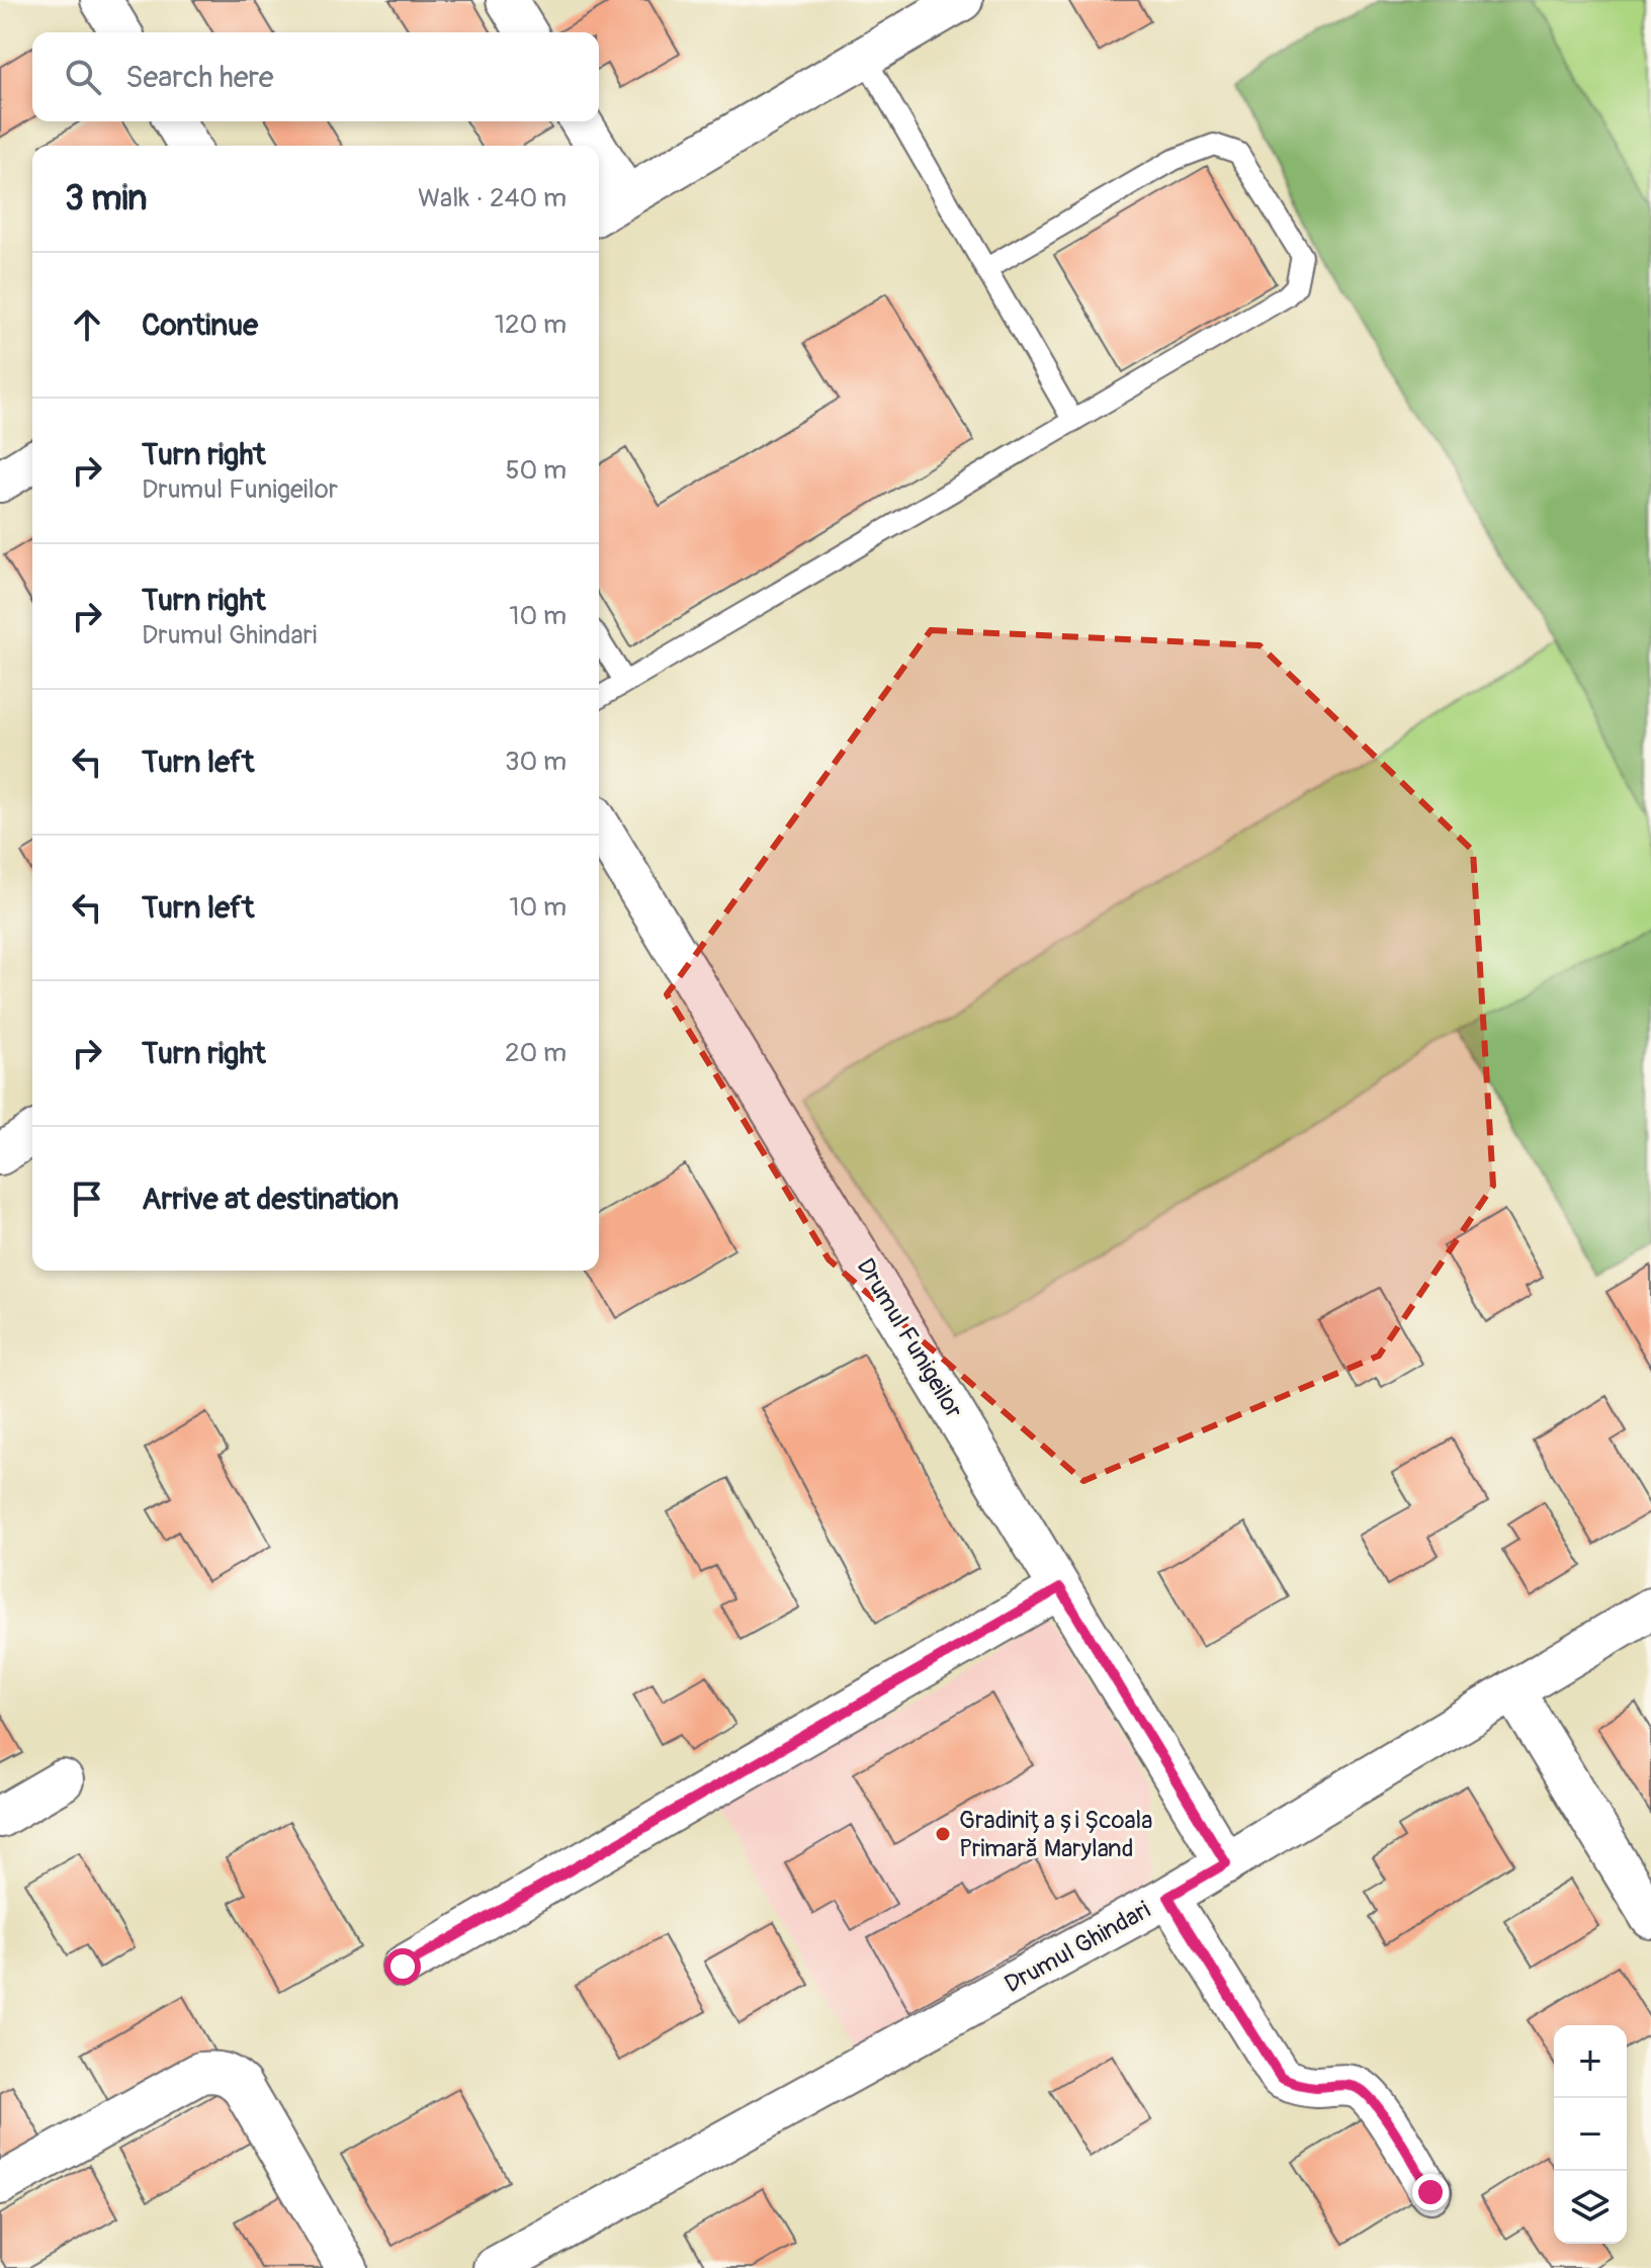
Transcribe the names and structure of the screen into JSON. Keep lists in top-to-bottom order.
{
  "streets": {
    "street": ["Drumul Funigeilor", "Drumul Ghindari"]
  },
  "crossings": [
    ["Drumul Funigeilor", "Drumul Ghindari"]
  ],
  "places": ["Gradinița și Școala Primară Maryland"],
  "page": {
    "search": "Search here",
    "heading": ["3 min", "Walk · 240 m"],
    "list": [
      ["Continue", "120 m"],
      ["Turn right", "Drumul Funigeilor", "50 m"],
      ["Turn right", "Drumul Ghindari", "10 m"],
      ["Turn left", "30 m"],
      ["Turn left", "10 m"],
      ["Turn right", "20 m"],
      "Arrive at destination"
    ],
    "map_buttons": ["+", "−"]
  }
}
